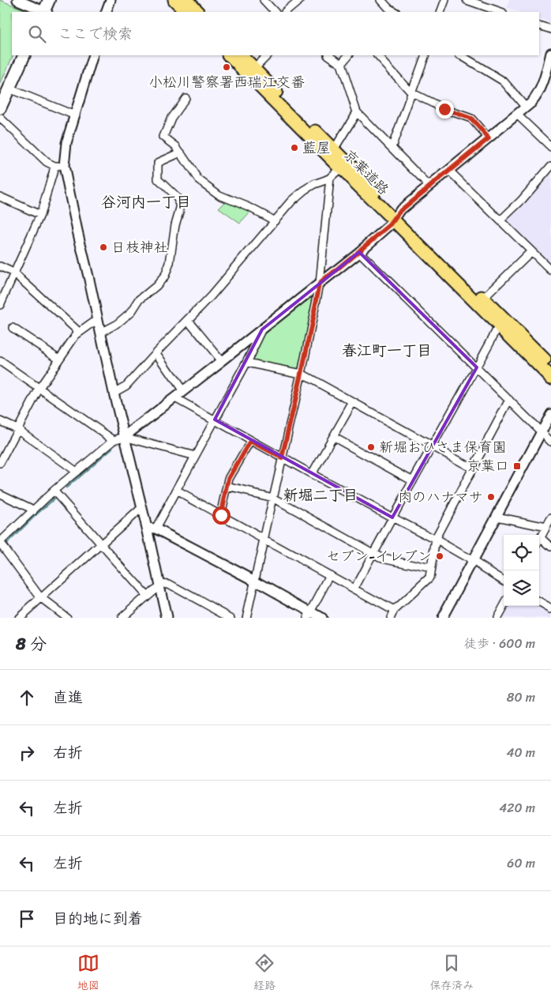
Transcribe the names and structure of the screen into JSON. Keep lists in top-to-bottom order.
{
  "streets": {
    "highway": ["京葉道路"]
  },
  "districts": ["谷河内一丁目", "春江町一丁目", "新堀二丁目"],
  "places": {
    "other": [
      "小松川警察署西瑞江交番",
      "藍屋",
      "日枝神社",
      "新堀おひさま保育園",
      "肉のハナマサ",
      "セブン-イレブン"
    ],
    "transit": ["京葉口"]
  },
  "page": {
    "search": "ここで検索",
    "heading": ["8 分", "徒歩 · 600 m"],
    "list": [
      ["直進", "80 m"],
      ["右折", "40 m"],
      ["左折", "420 m"],
      ["左折", "60 m"],
      "目的地に到着"
    ],
    "nav": ["地図", "経路", "保存済み"]
  }
}
